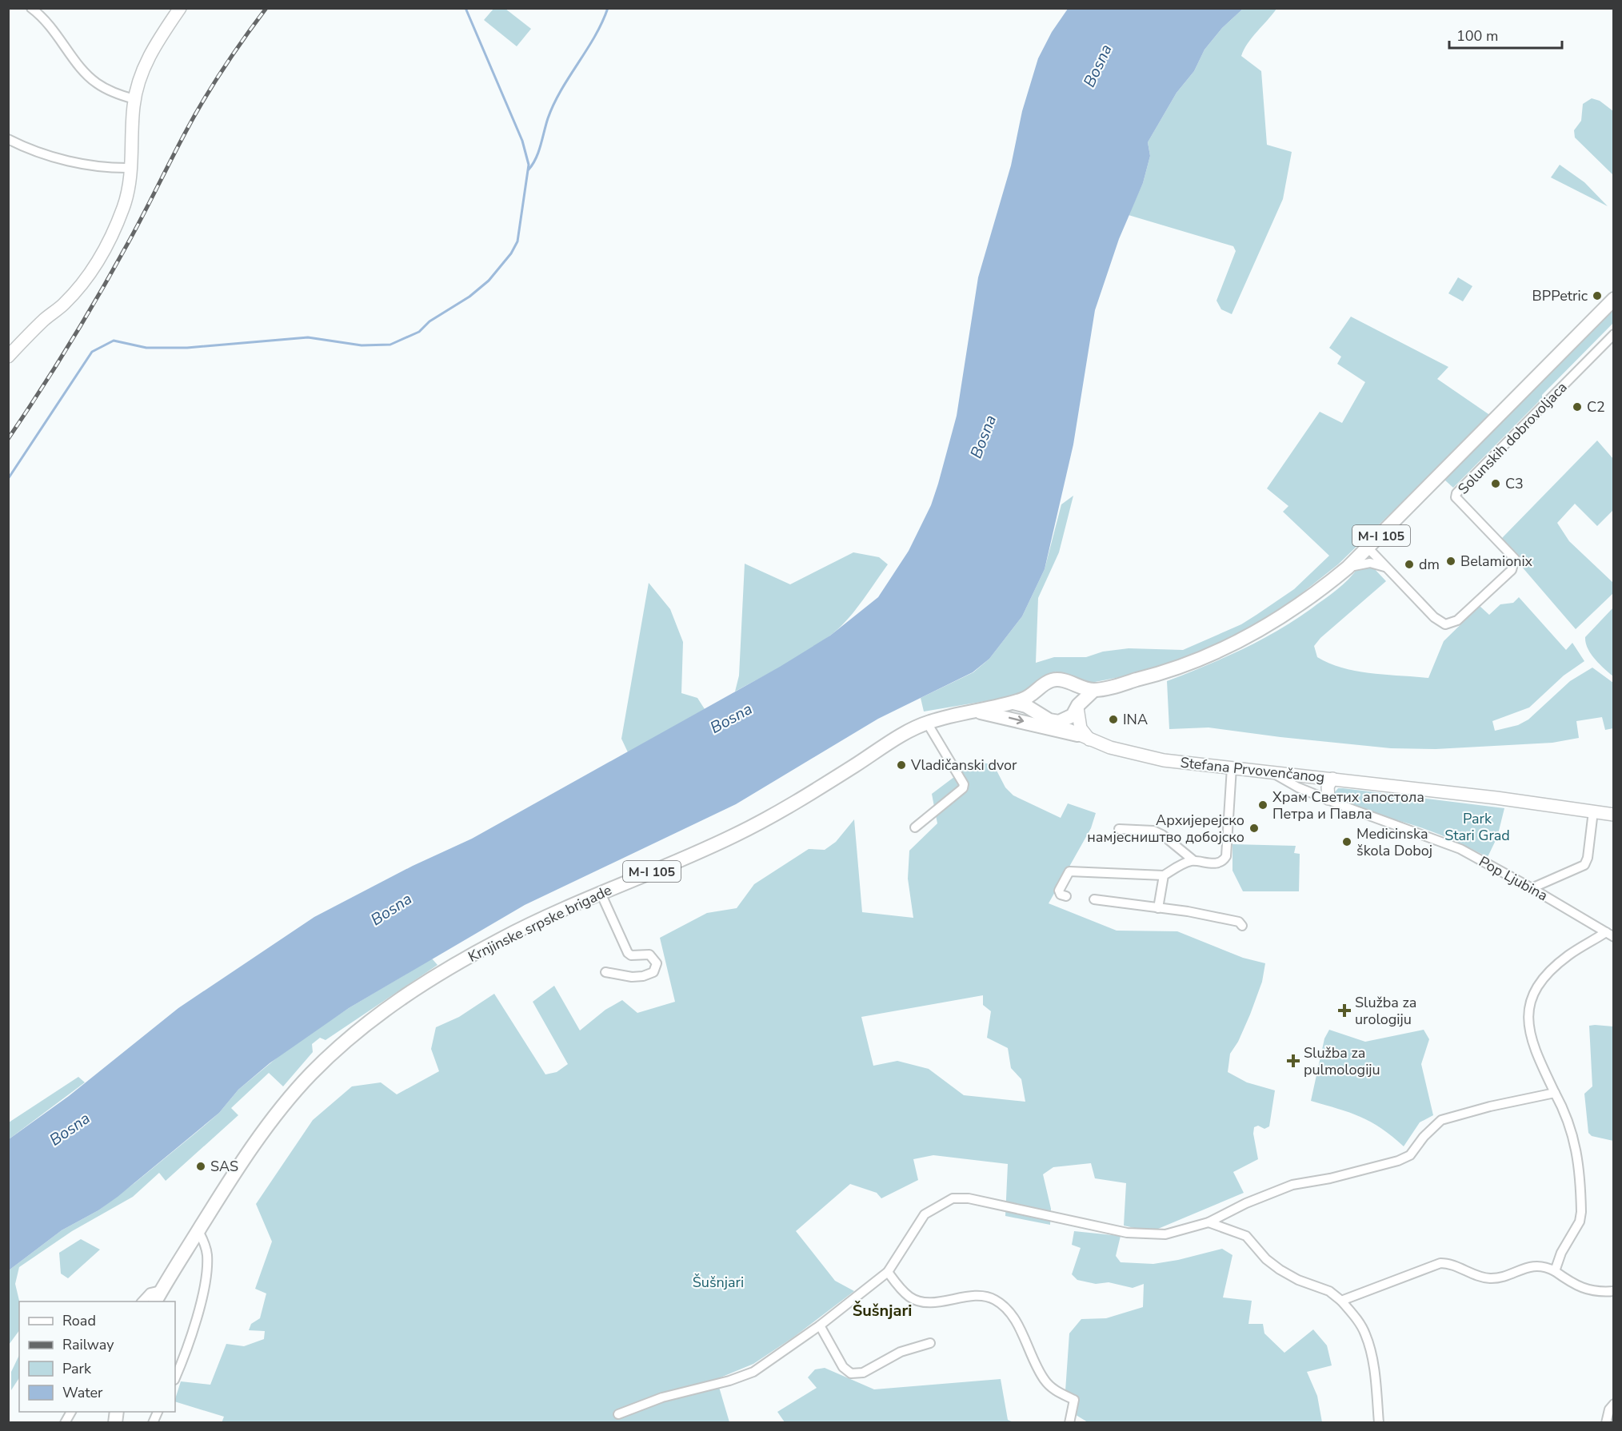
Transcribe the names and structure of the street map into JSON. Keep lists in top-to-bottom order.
{
  "streets": {
    "main road": ["M-I 105", "Krnjinske srpske brigade"],
    "street": ["Solunskih dobrovoljaca", "Stefana Prvovenčanog", "Pop Ljubina"]
  },
  "crossings": [
    ["Solunskih dobrovoljaca", "M-I 105"],
    ["M-I 105", "Stefana Prvovenčanog"],
    ["M-I 105", "Krnjinske srpske brigade"],
    ["Stefana Prvovenčanog", "Pop Ljubina"]
  ],
  "districts": ["Šušnjari"],
  "water": ["Bosna"],
  "parks": ["Park Stari Grad", "Šušnjari"],
  "places": {
    "other": [
      "BPPetric",
      "C2",
      "C3",
      "Belamionix",
      "dm",
      "INA",
      "Vladičanski dvor",
      "Храм Светих апостола Петра и Павла",
      "Архијерејско намјесништво добојско",
      "Medicinska škola Doboj",
      "SAS"
    ],
    "health": ["Služba za urologiju", "Služba za pulmologiju"]
  },
  "legend": [
    "Road",
    "Railway",
    "Park",
    "Water"
  ],
  "scale_bar": "100 m"
}
